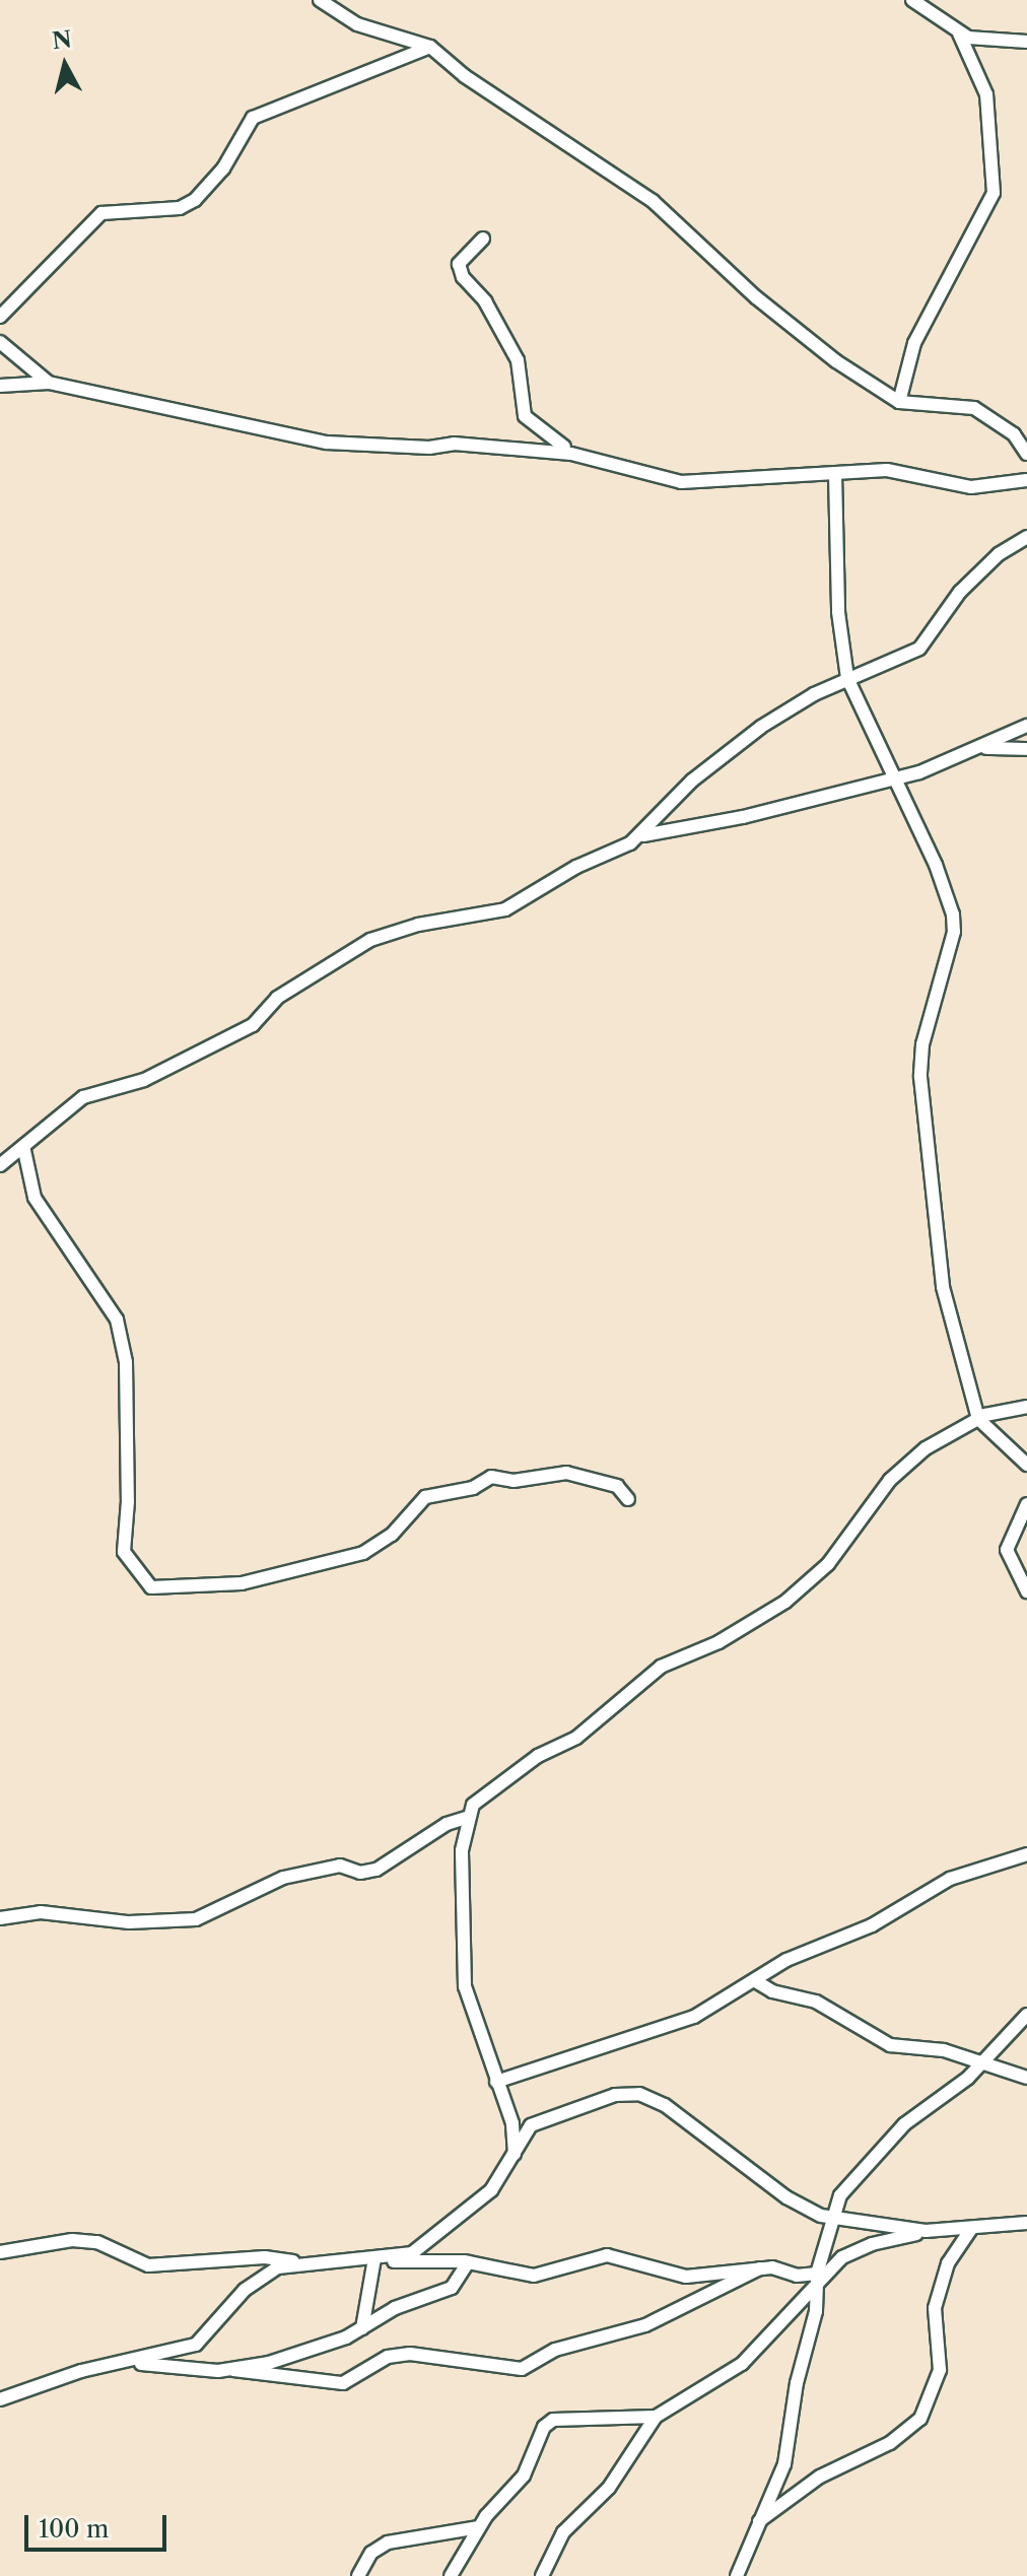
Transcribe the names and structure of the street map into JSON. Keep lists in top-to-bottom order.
{
  "scale_bar": "100 m",
  "north": "top"
}
